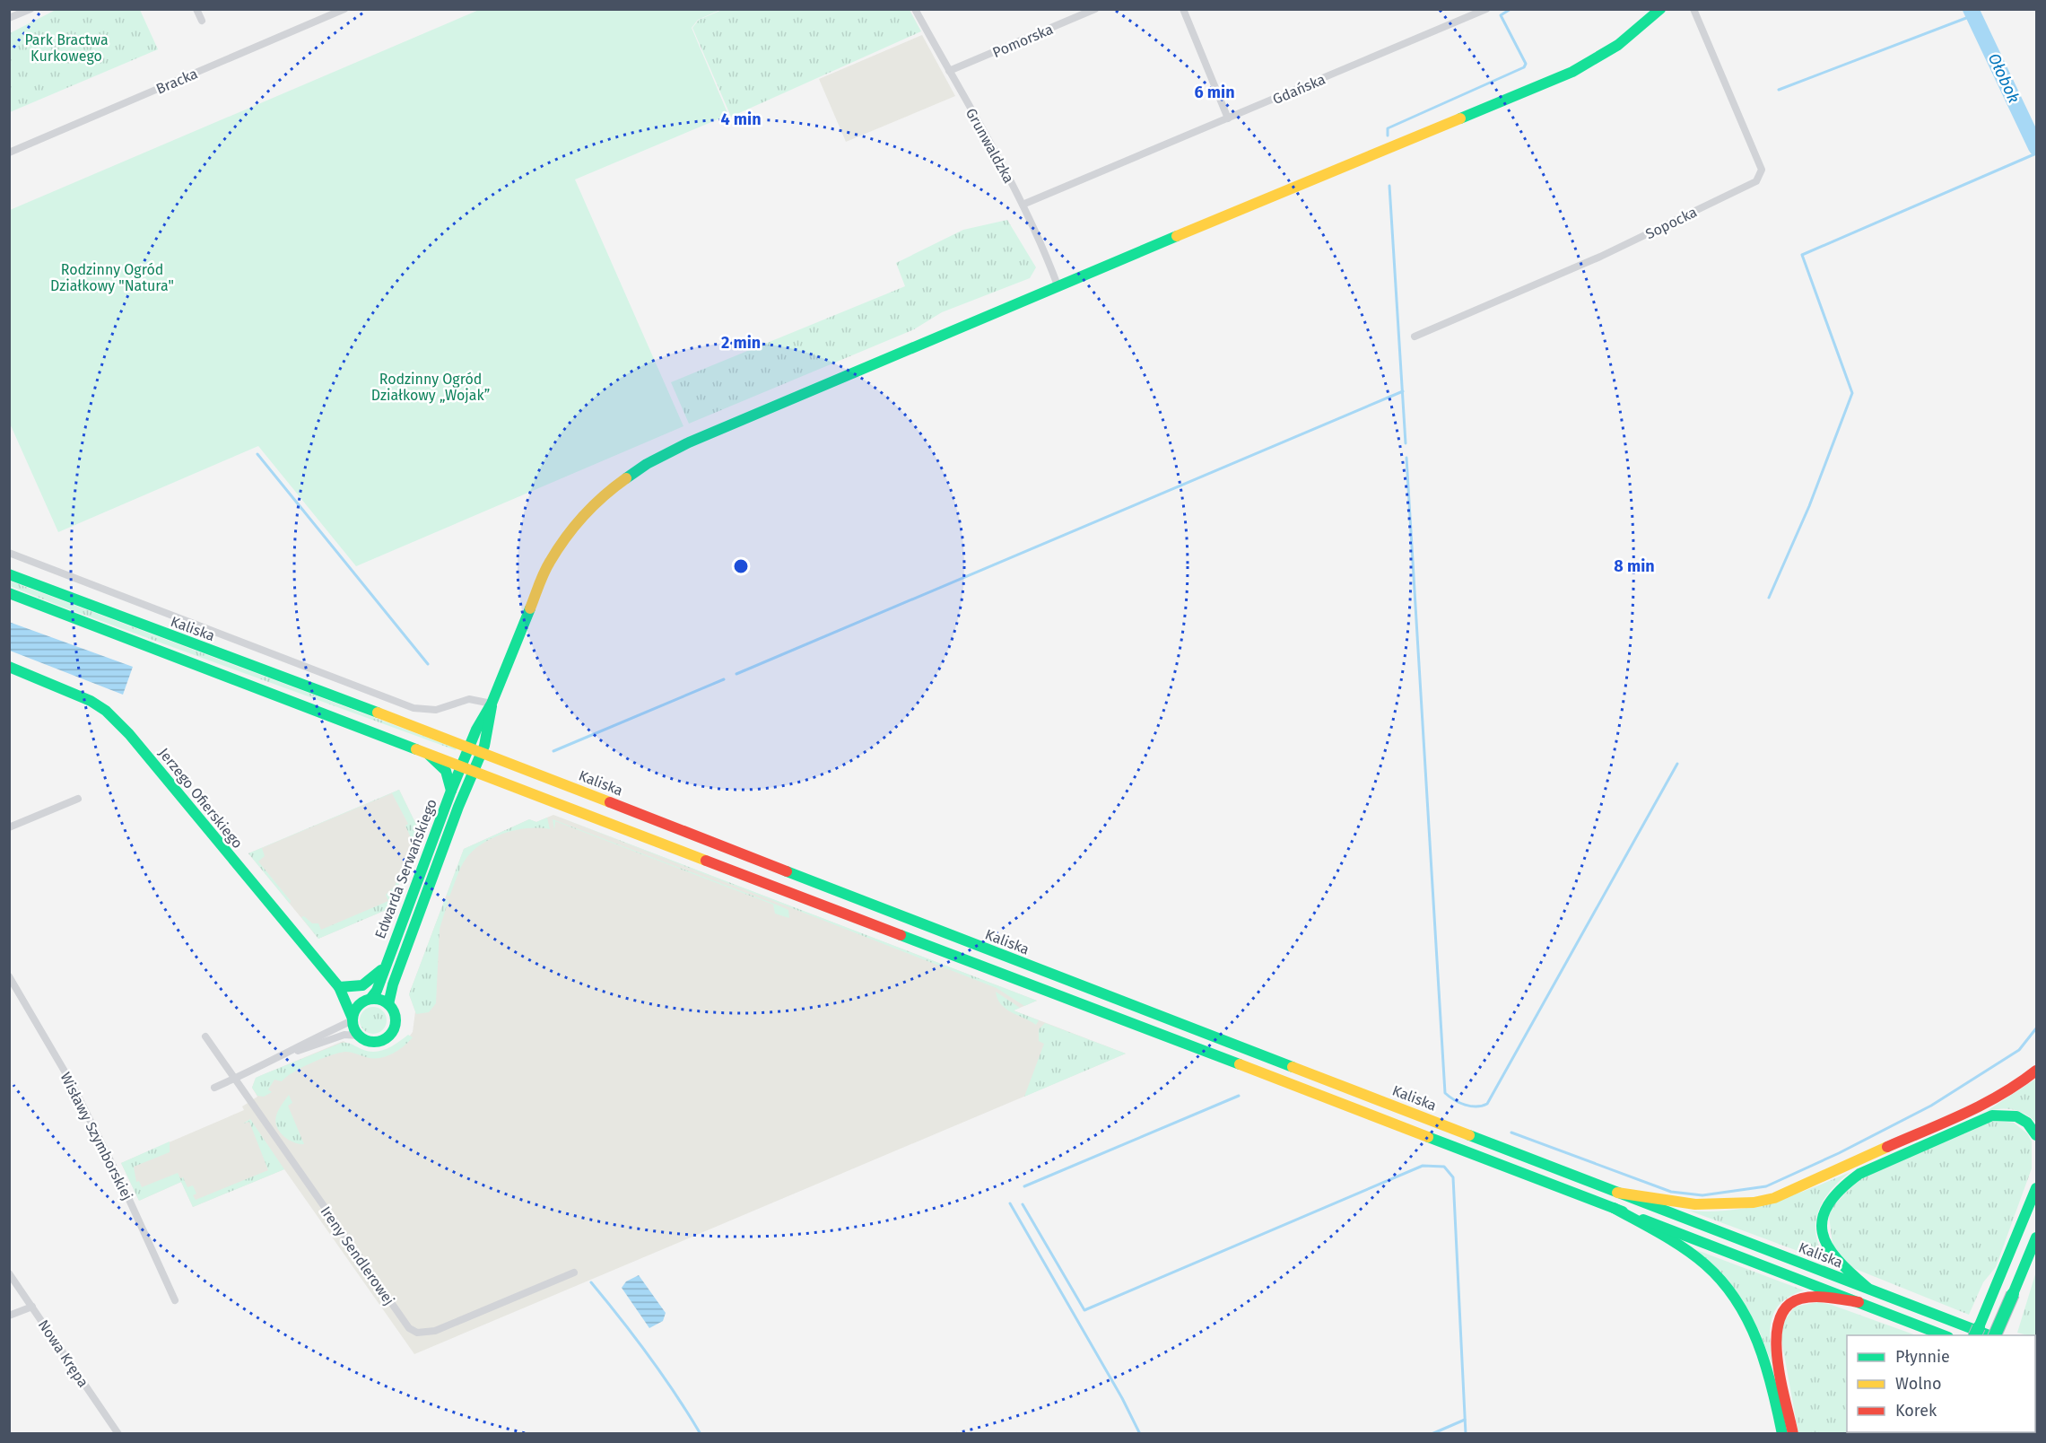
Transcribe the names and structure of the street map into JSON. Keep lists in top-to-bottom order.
{
  "streets": {
    "main road": ["Kaliska", "Jerzego Ofierskiego", "Edwarda Serwańskiego"],
    "street": [
      "Pomorska",
      "Bracka",
      "Gdańska",
      "Grunwaldzka",
      "Sopocka",
      "Wisławy Szymborskiej",
      "Ireny Sendlerowej",
      "Nowa Krępa"
    ]
  },
  "crossings": [
    ["Pomorska", "Grunwaldzka"],
    ["Gdańska", "Grunwaldzka"],
    ["Kaliska", "Edwarda Serwańskiego"]
  ],
  "water": ["Ołobok"],
  "parks": ["Park Bractwa Kurkowego", "Rodzinny Ogród Działkowy \"Natura\"", "Rodzinny Ogród Działkowy „Wojak”"],
  "legend": ["Płynnie", "Wolno", "Korek"],
  "rings": [
    "6 min",
    "4 min",
    "2 min",
    "8 min"
  ]
}
